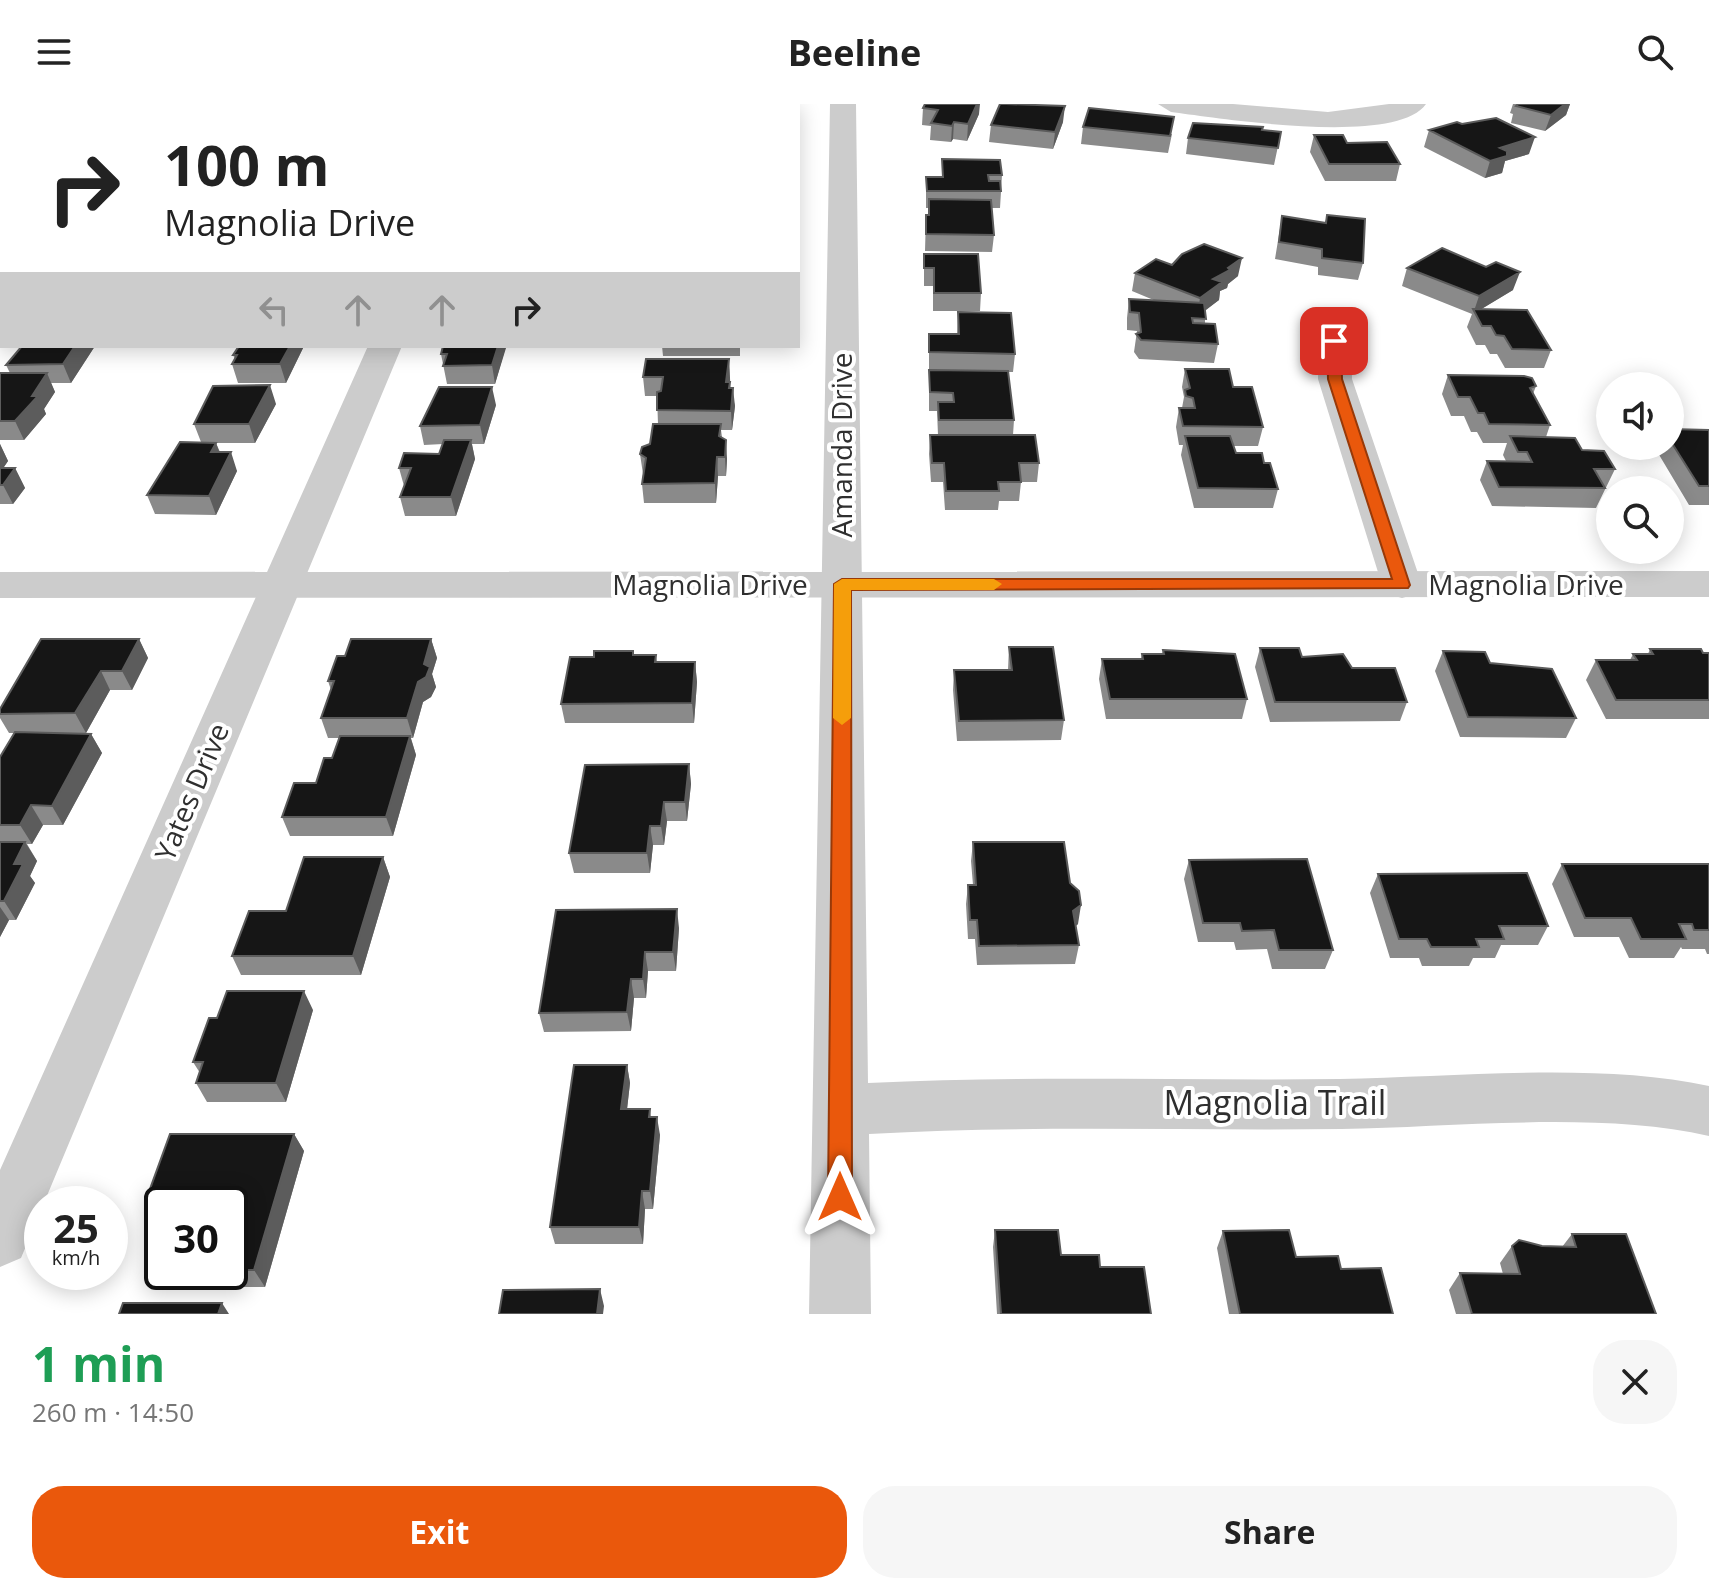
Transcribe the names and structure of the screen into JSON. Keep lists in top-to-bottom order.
{
  "streets": {
    "street": [
      "Amanda Drive",
      "Magnolia Drive",
      "Yates Drive",
      "Magnolia Trail"
    ]
  },
  "crossings": [
    ["Amanda Drive", "Magnolia Drive"],
    ["Amanda Drive", "Magnolia Trail"],
    ["Magnolia Drive", "Yates Drive"]
  ],
  "page": {
    "header": "Beeline",
    "turn": ["100 m", "Magnolia Drive"],
    "speed": "25 km/h",
    "limit": "30",
    "heading": ["1 min", "260 m · 14:50"],
    "buttons": ["Exit", "Share"]
  }
}
